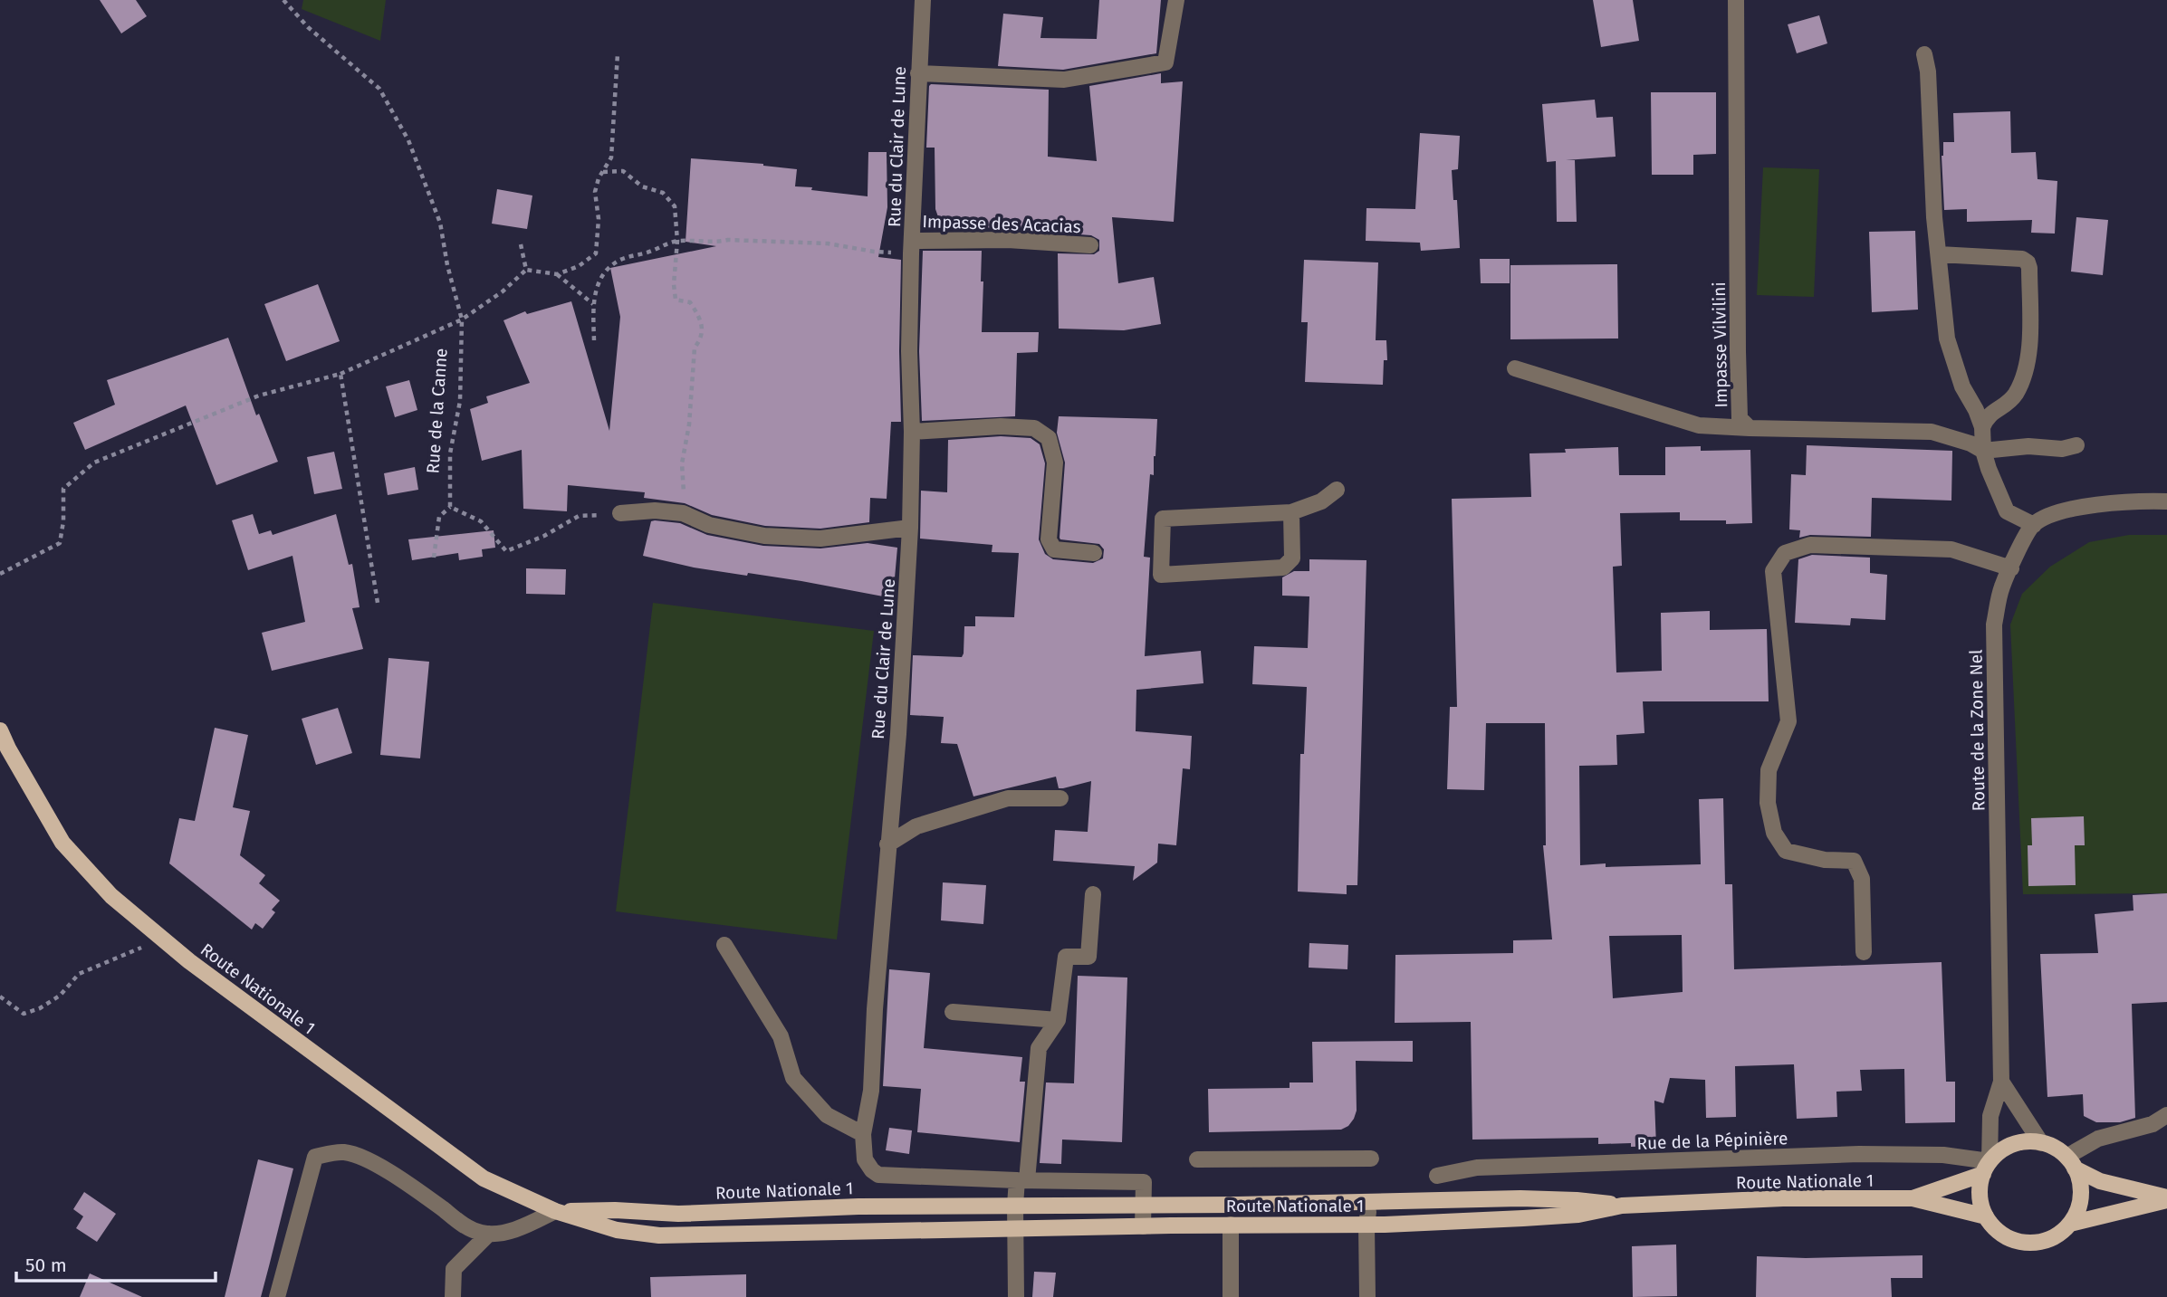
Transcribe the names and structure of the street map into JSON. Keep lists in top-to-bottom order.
{
  "streets": {
    "main road": ["Route Nationale 1"],
    "street": [
      "Rue du Clair de Lune",
      "Impasse des Acacias",
      "Impasse Vilvilini",
      "Route de la Zone Nel",
      "Rue de la Pépinière"
    ],
    "path": ["Rue de la Canne"]
  },
  "crossings": [
    ["Rue du Clair de Lune", "Impasse des Acacias"],
    ["Rue du Clair de Lune", "Route Nationale 1"],
    ["Route de la Zone Nel", "Route Nationale 1"],
    ["Route de la Zone Nel", "Rue de la Pépinière"],
    ["Route Nationale 1", "Rue de la Pépinière"]
  ],
  "scale_bar": "50 m"
}
